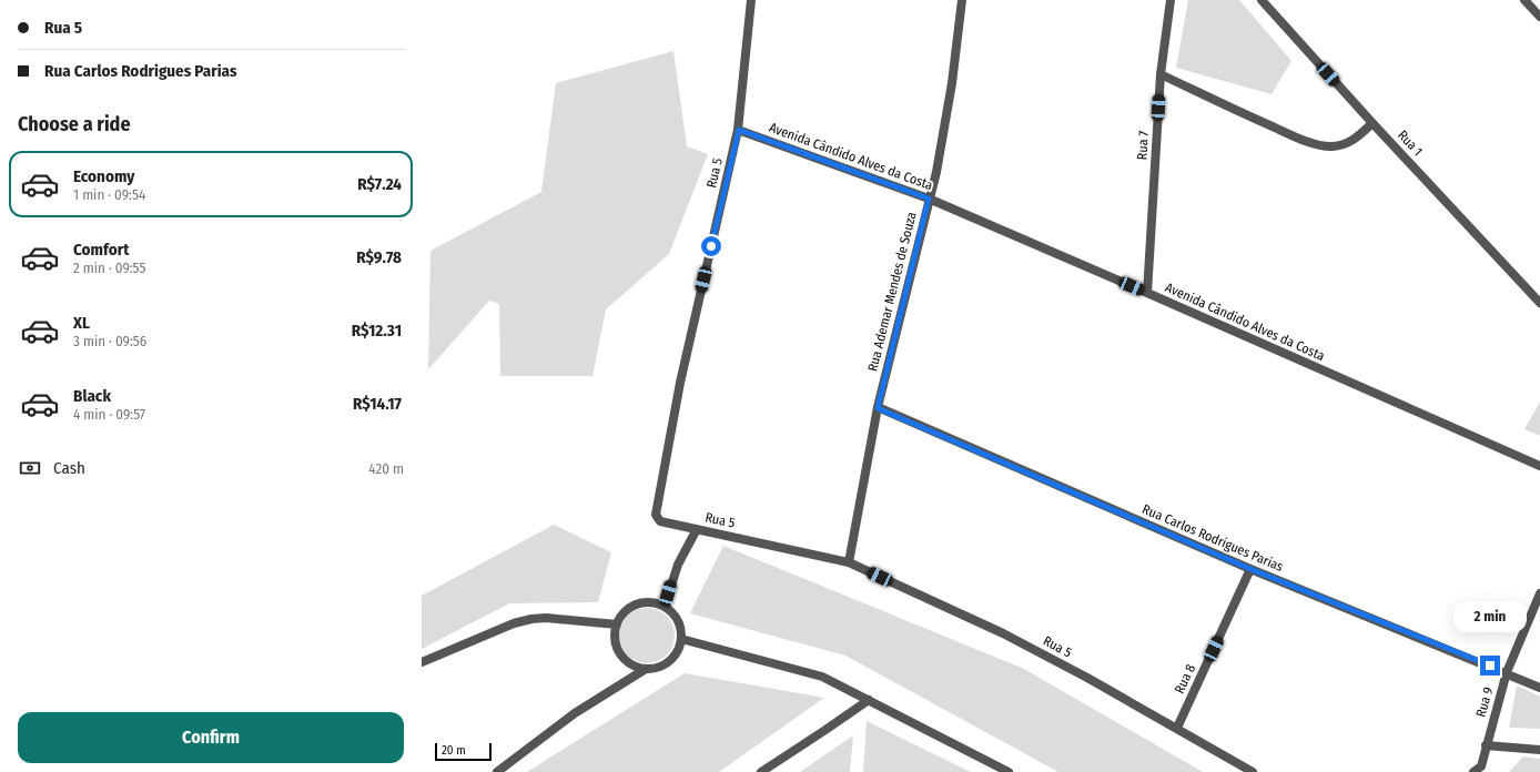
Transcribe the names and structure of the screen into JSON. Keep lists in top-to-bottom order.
{
  "streets": {
    "street": [
      "Rua 1",
      "Rua 7",
      "Avenida Cândido Alves da Costa",
      "Rua 5",
      "Rua Ademar Mendes de Souza",
      "Rua Carlos Rodrigues Parias",
      "Rua 8",
      "Rua 9"
    ]
  },
  "crossings": [
    ["Rua 7", "Avenida Cândido Alves da Costa"],
    ["Avenida Cândido Alves da Costa", "Rua 5"],
    ["Avenida Cândido Alves da Costa", "Rua Ademar Mendes de Souza"],
    ["Rua 5", "Rua Ademar Mendes de Souza"],
    ["Rua 5", "Rua 8"],
    ["Rua Ademar Mendes de Souza", "Rua Carlos Rodrigues Parias"],
    ["Rua Carlos Rodrigues Parias", "Rua 8"],
    ["Rua Carlos Rodrigues Parias", "Rua 9"]
  ],
  "scale_bar": "20 m",
  "page": {
    "banner": ["Rua 5", "Rua Carlos Rodrigues Parias"],
    "heading": "Choose a ride",
    "list": [
      {
        "name": "Economy",
        "note": "1 min · 09:54",
        "value": "R$7.24"
      },
      {
        "name": "Comfort",
        "note": "2 min · 09:55",
        "value": "R$9.78"
      },
      {
        "name": "XL",
        "note": "3 min · 09:56",
        "value": "R$12.31"
      },
      {
        "name": "Black",
        "note": "4 min · 09:57",
        "value": "R$14.17"
      }
    ],
    "pay": ["Cash", "420 m"],
    "bubble": "2 min",
    "buttons": "Confirm",
    "scale": "20 m"
  }
}
